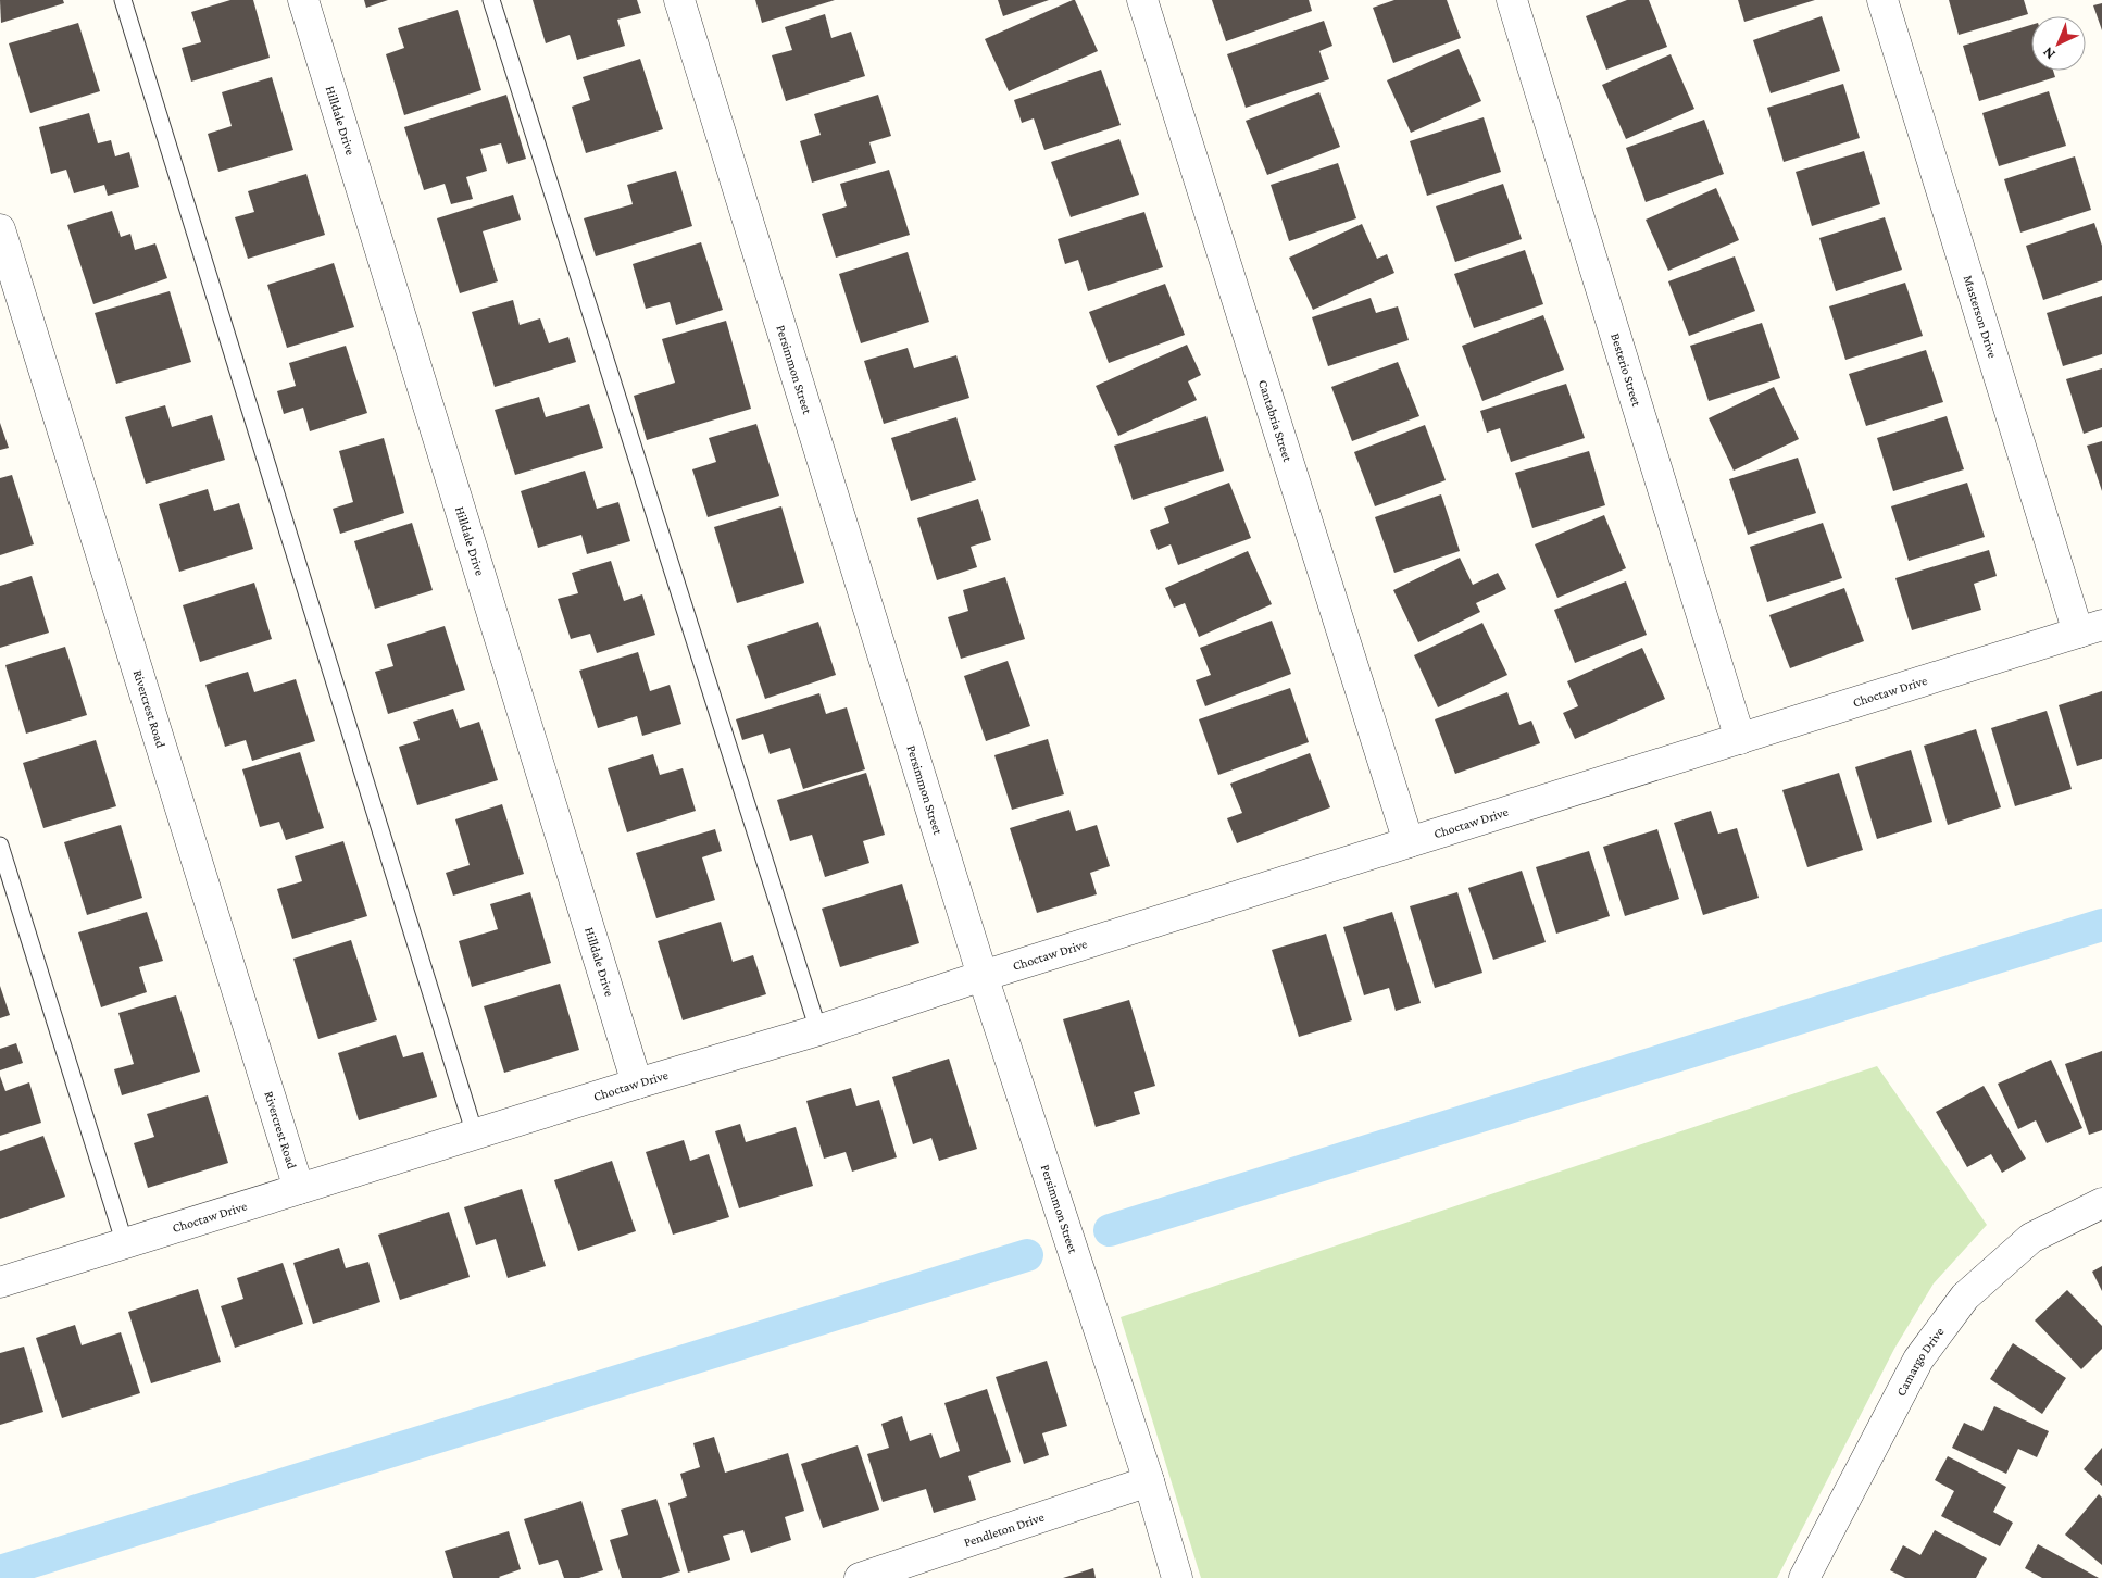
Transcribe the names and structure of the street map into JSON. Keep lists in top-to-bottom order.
{
  "streets": {
    "street": [
      "Hilldale Drive",
      "Masterson Drive",
      "Persimmon Street",
      "Besterio Street",
      "Cantabria Street",
      "Choctaw Drive",
      "Rivercrest Road",
      "Camargo Drive",
      "Pendleton Drive"
    ]
  },
  "crossings": [
    ["Hilldale Drive", "Choctaw Drive"],
    ["Masterson Drive", "Choctaw Drive"],
    ["Persimmon Street", "Choctaw Drive"],
    ["Persimmon Street", "Pendleton Drive"],
    ["Besterio Street", "Choctaw Drive"],
    ["Cantabria Street", "Choctaw Drive"],
    ["Choctaw Drive", "Rivercrest Road"]
  ],
  "north": "bottom left"
}
